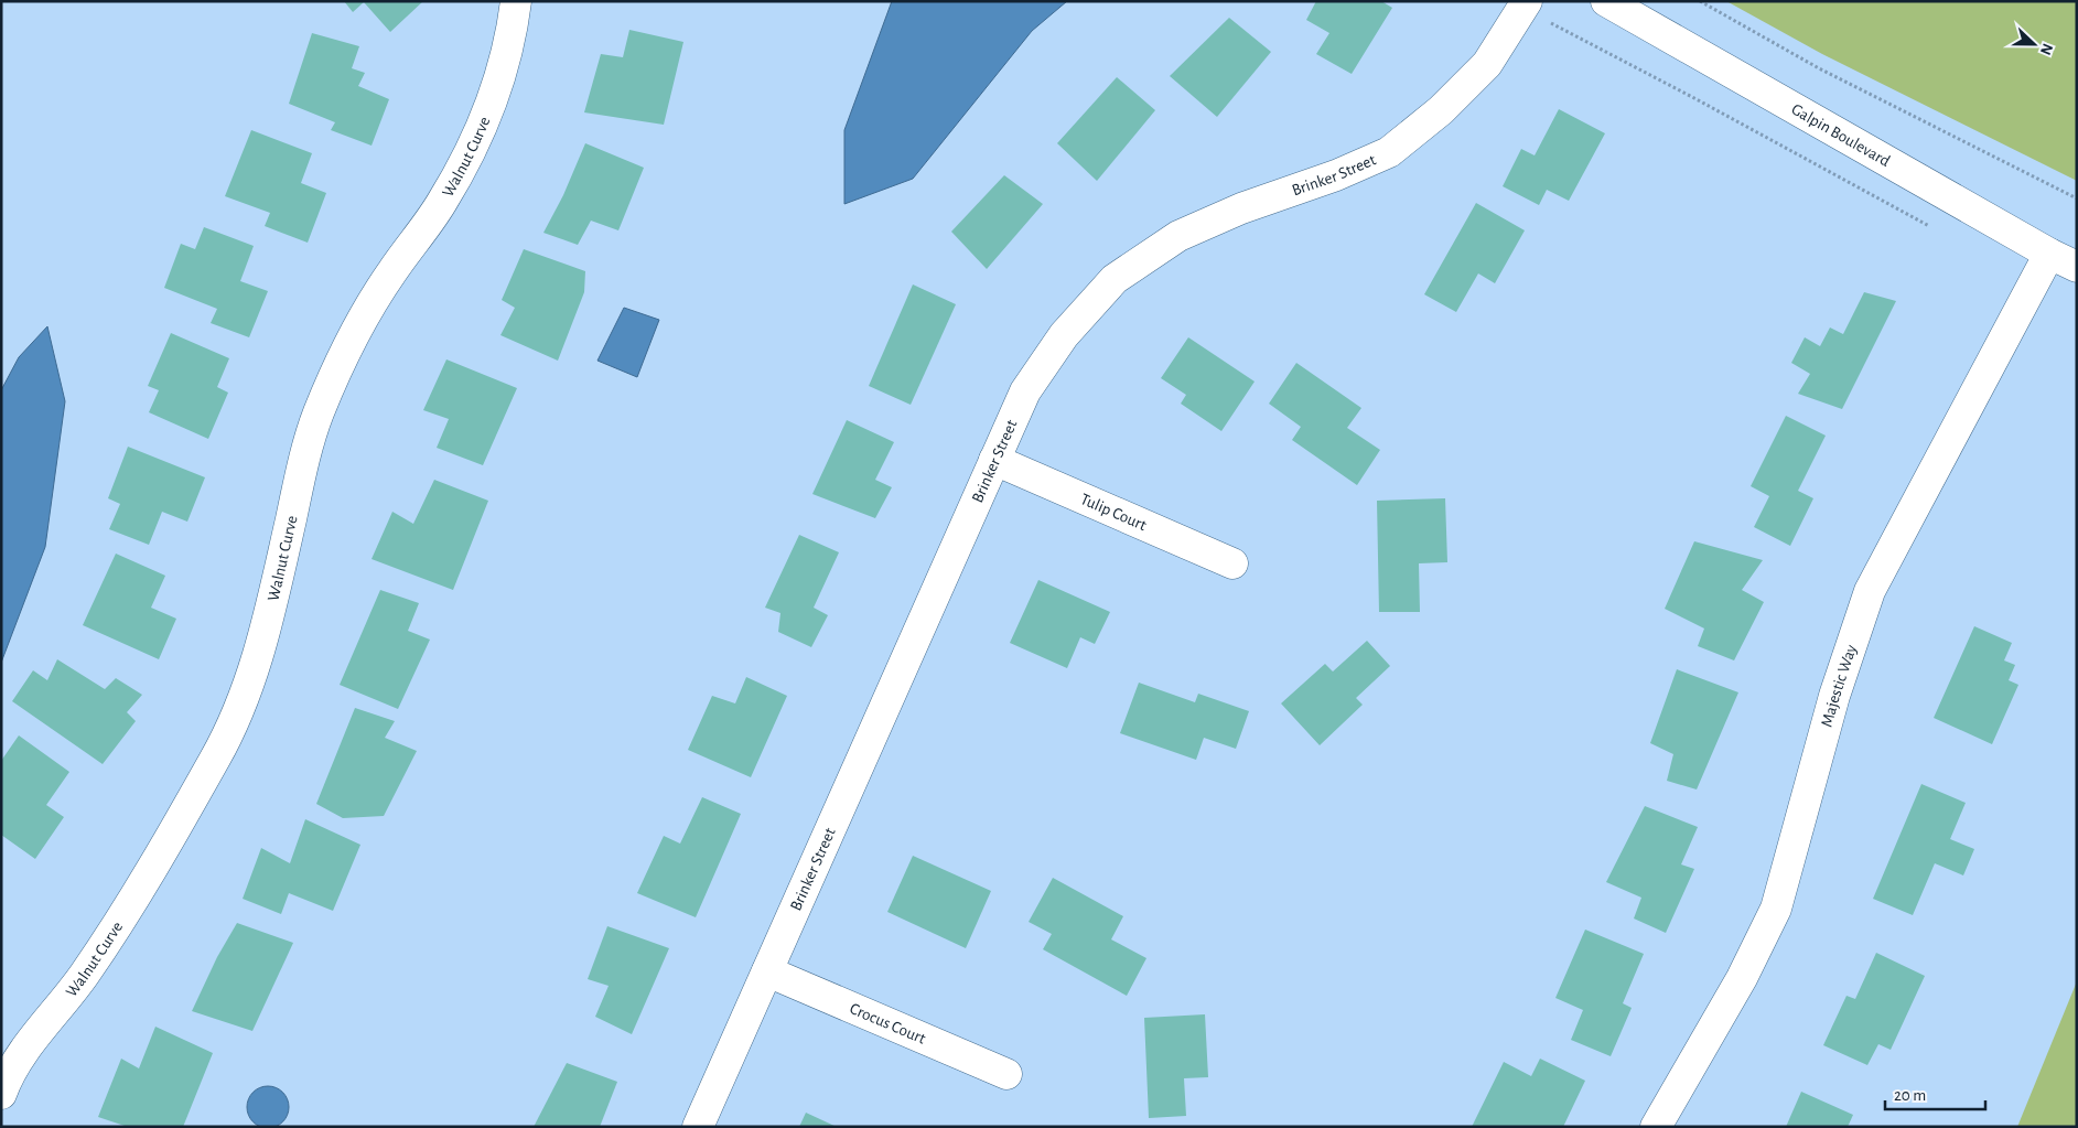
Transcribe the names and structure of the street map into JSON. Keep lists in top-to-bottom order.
{
  "streets": {
    "street": [
      "Galpin Boulevard",
      "Walnut Curve",
      "Brinker Street",
      "Tulip Court",
      "Majestic Way",
      "Crocus Court"
    ]
  },
  "crossings": [
    ["Galpin Boulevard", "Majestic Way"],
    ["Brinker Street", "Tulip Court"],
    ["Brinker Street", "Crocus Court"]
  ],
  "scale_bar": "20 m",
  "north": "right"
}
